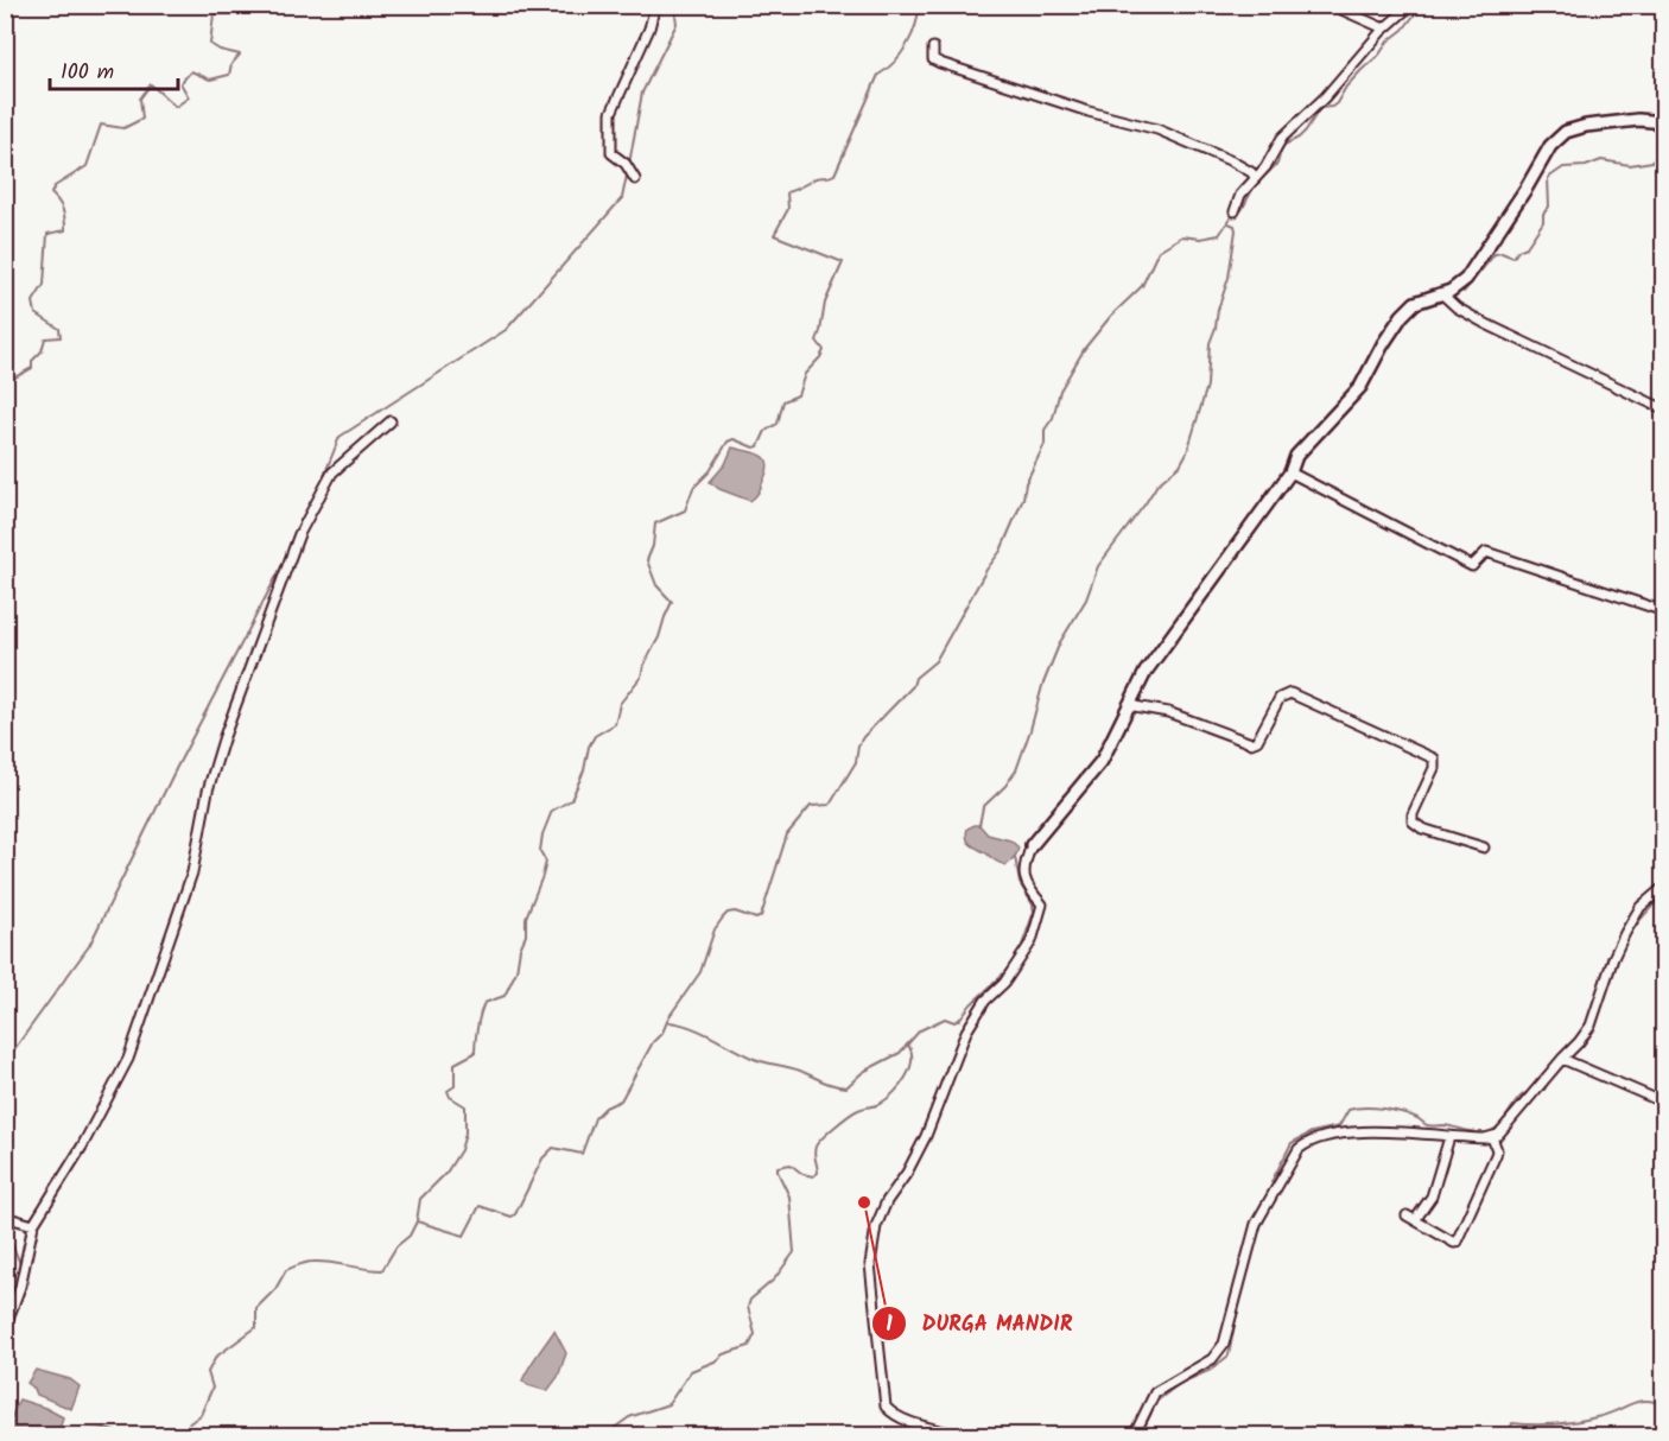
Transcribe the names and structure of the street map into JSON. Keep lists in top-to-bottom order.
{
  "places": ["DURGA MANDIR"],
  "scale_bar": "100 m"
}
